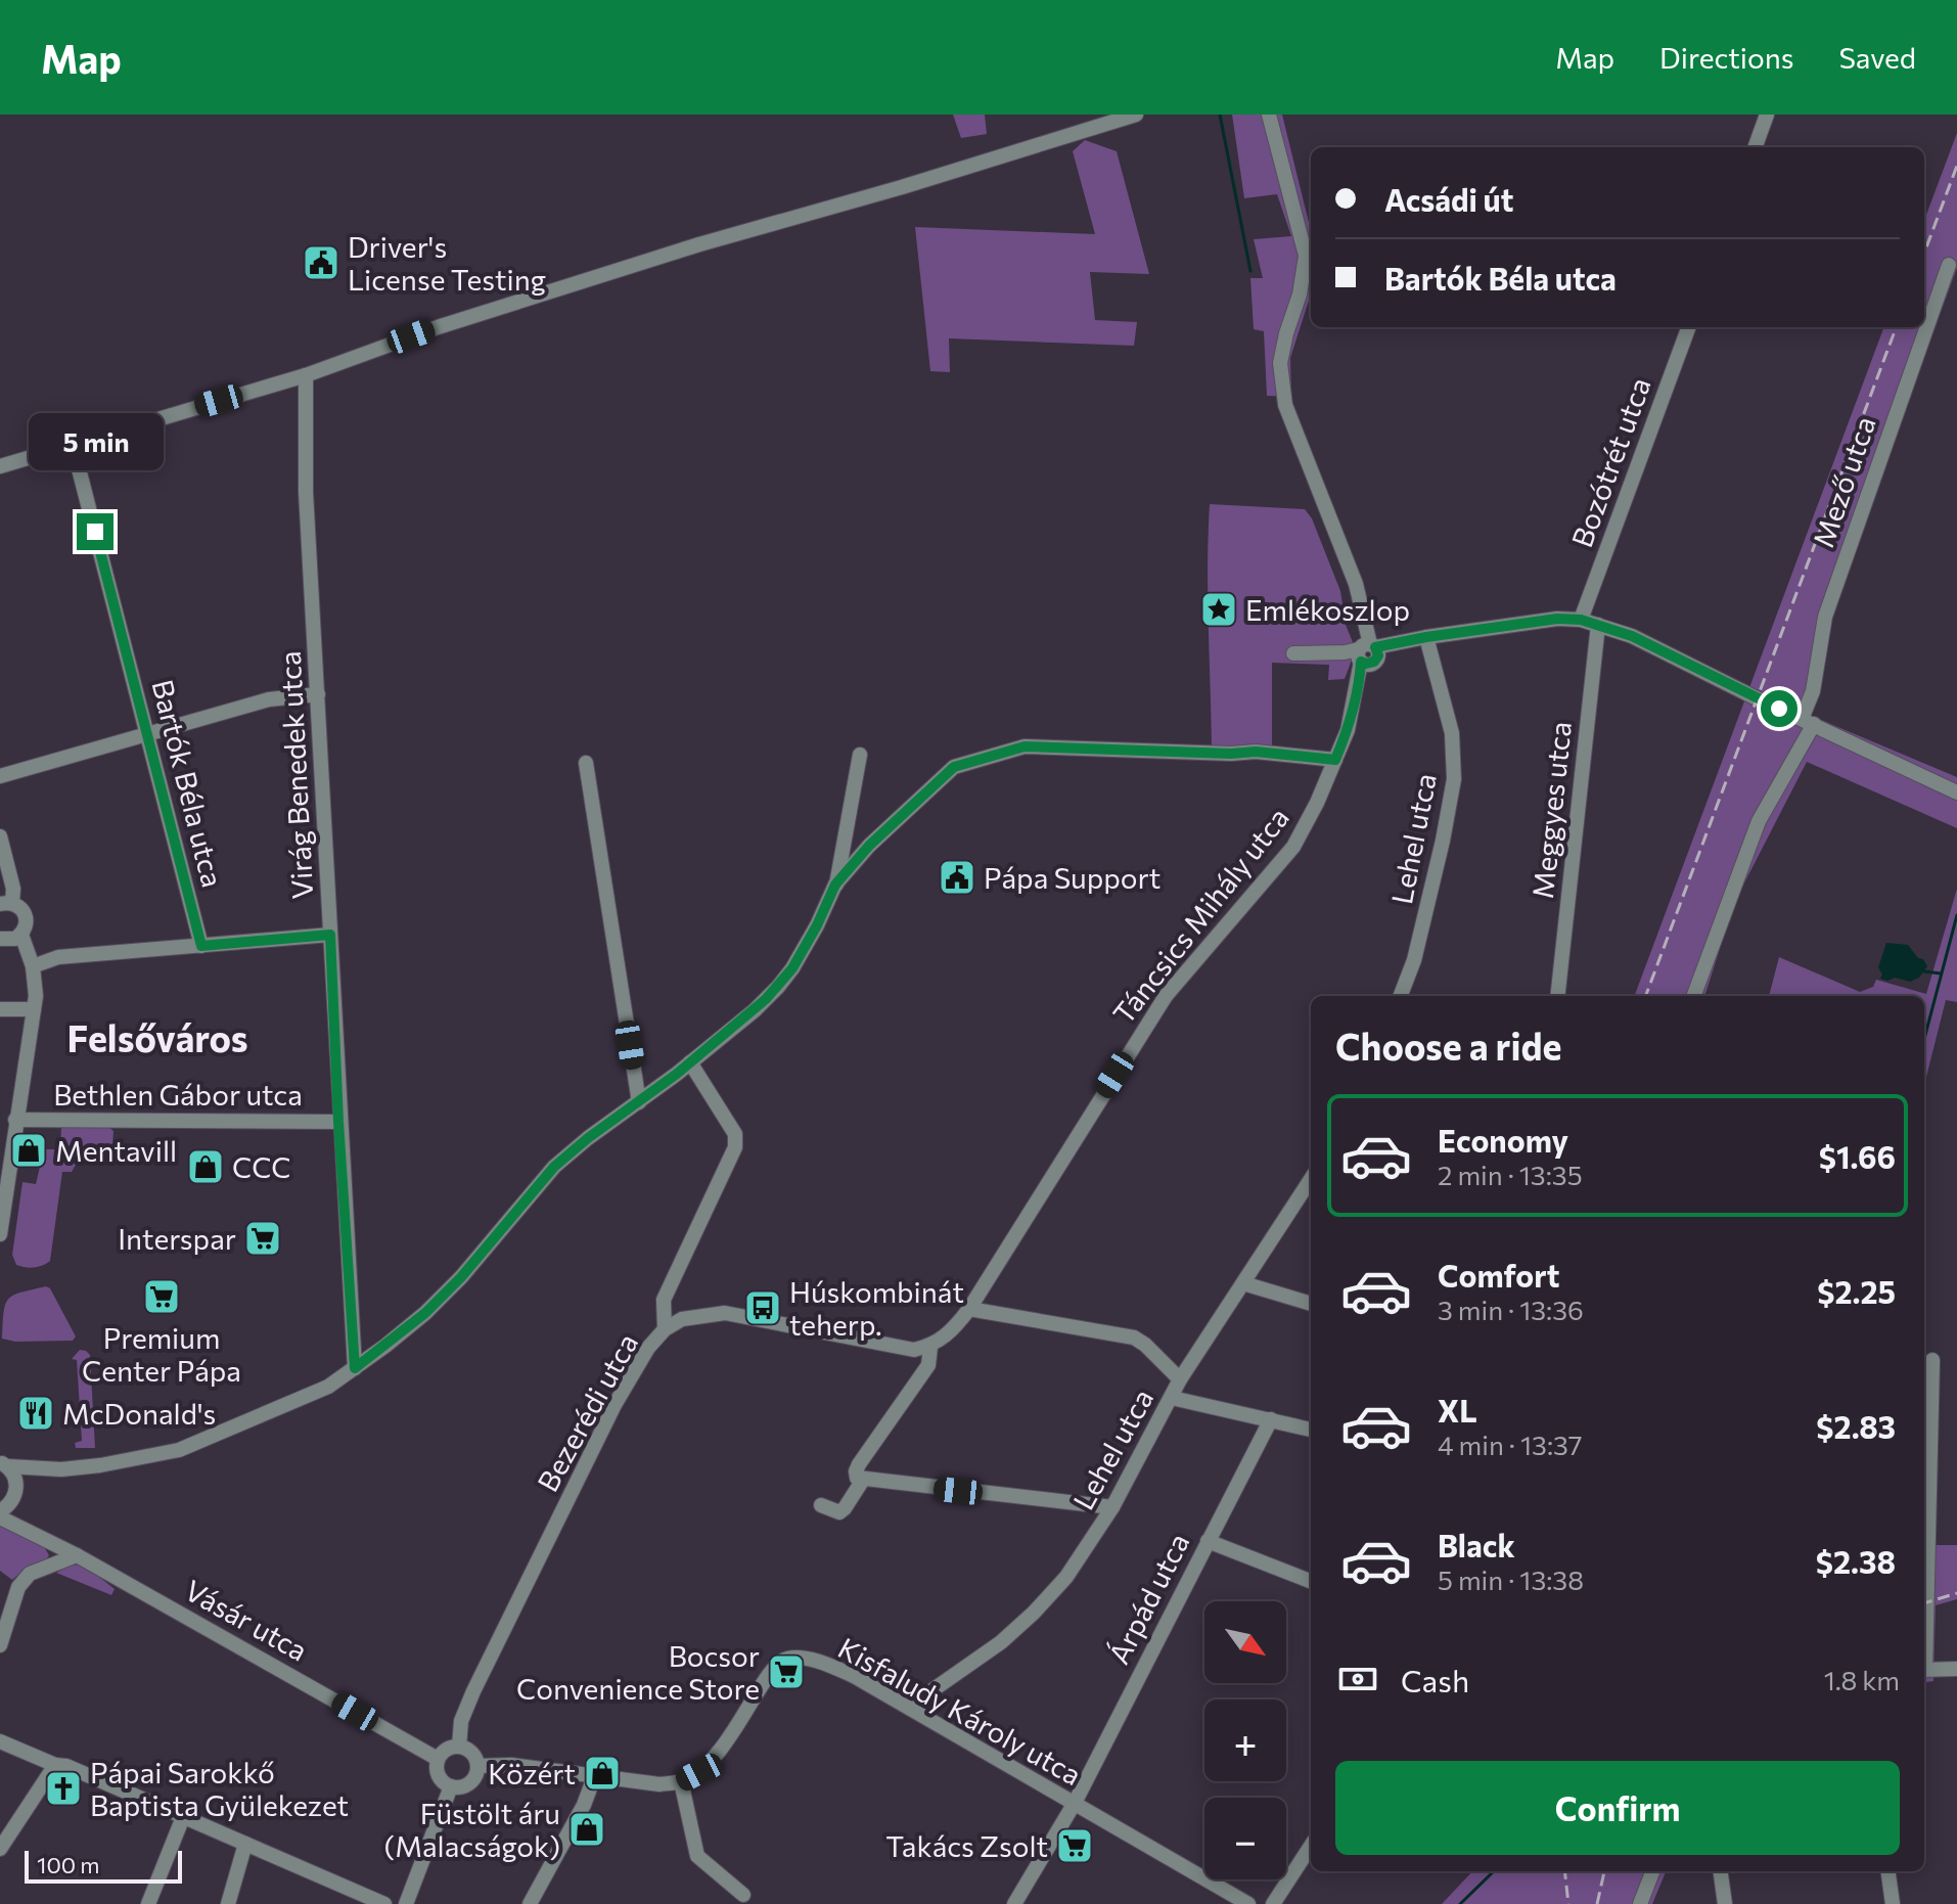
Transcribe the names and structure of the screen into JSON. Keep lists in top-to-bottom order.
{
  "streets": {
    "street": [
      "Bozótrét utca",
      "Mező utca",
      "Virág Benedek utca",
      "Bartók Béla utca",
      "Meggyes utca",
      "Lehel utca",
      "Táncsics Mihály utca",
      "Bethlen Gábor utca",
      "Bezerédi utca",
      "Árpád utca",
      "Vásár utca",
      "Kisfaludy Károly utca"
    ]
  },
  "crossings": [
    ["Virág Benedek utca", "Bethlen Gábor utca"],
    ["Lehel utca", "Kisfaludy Károly utca"],
    ["Bezerédi utca", "Vásár utca"],
    ["Árpád utca", "Kisfaludy Károly utca"]
  ],
  "districts": ["Felsőváros"],
  "places": {
    "public building": ["Driver's License Testing", "Pápa Support"],
    "place": ["Emlékoszlop"],
    "shop": [
      "Mentavill",
      "CCC",
      "Közért",
      "Füstölt áru (Malacságok)"
    ],
    "supermarket": [
      "Interspar",
      "Premium Center Pápa",
      "Bocsor Convenience Store",
      "Takács Zsolt"
    ],
    "bus stop": ["Húskombinát teherp."],
    "restaurant": ["McDonald's"],
    "church": ["Pápai Sarokkő Baptista Gyülekezet"]
  },
  "scale_bar": "100 m",
  "north": "bottom right",
  "page": {
    "header": "Map",
    "nav": ["Map", "Directions", "Saved"],
    "banner": ["Acsádi út", "Bartók Béla utca"],
    "bubble": "5 min",
    "heading": "Choose a ride",
    "list": [
      {
        "name": "Economy",
        "note": "2 min · 13:35",
        "value": "$1.66"
      },
      {
        "name": "Comfort",
        "note": "3 min · 13:36",
        "value": "$2.25"
      },
      {
        "name": "XL",
        "note": "4 min · 13:37",
        "value": "$2.83"
      },
      {
        "name": "Black",
        "note": "5 min · 13:38",
        "value": "$2.38"
      }
    ],
    "map_buttons": ["+", "−"],
    "pay": ["Cash", "1.8 km"],
    "buttons": "Confirm",
    "scale": "100 m"
  }
}
